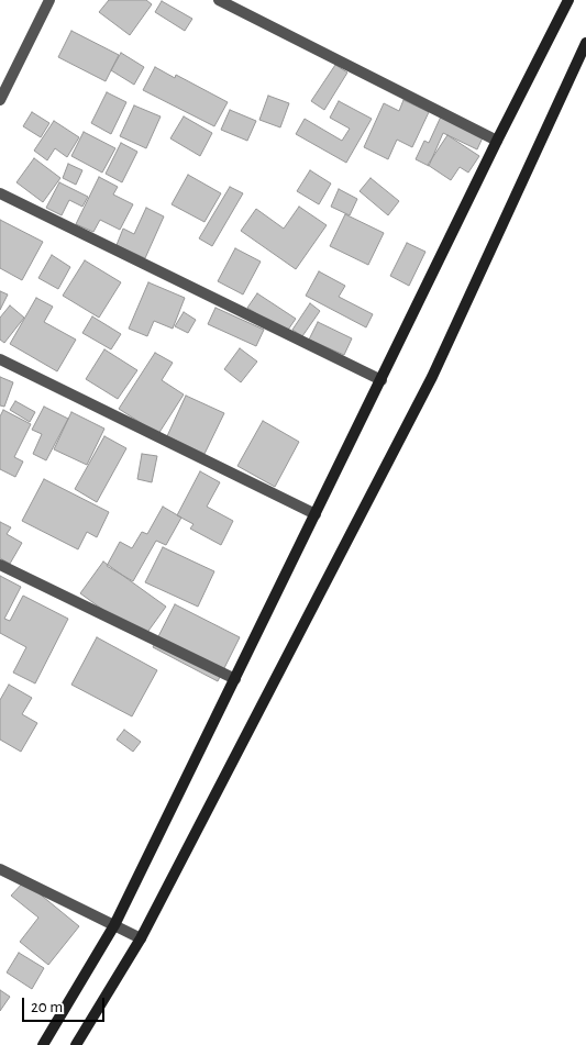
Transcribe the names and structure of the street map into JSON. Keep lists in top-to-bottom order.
{
  "scale_bar": "20 m"
}
